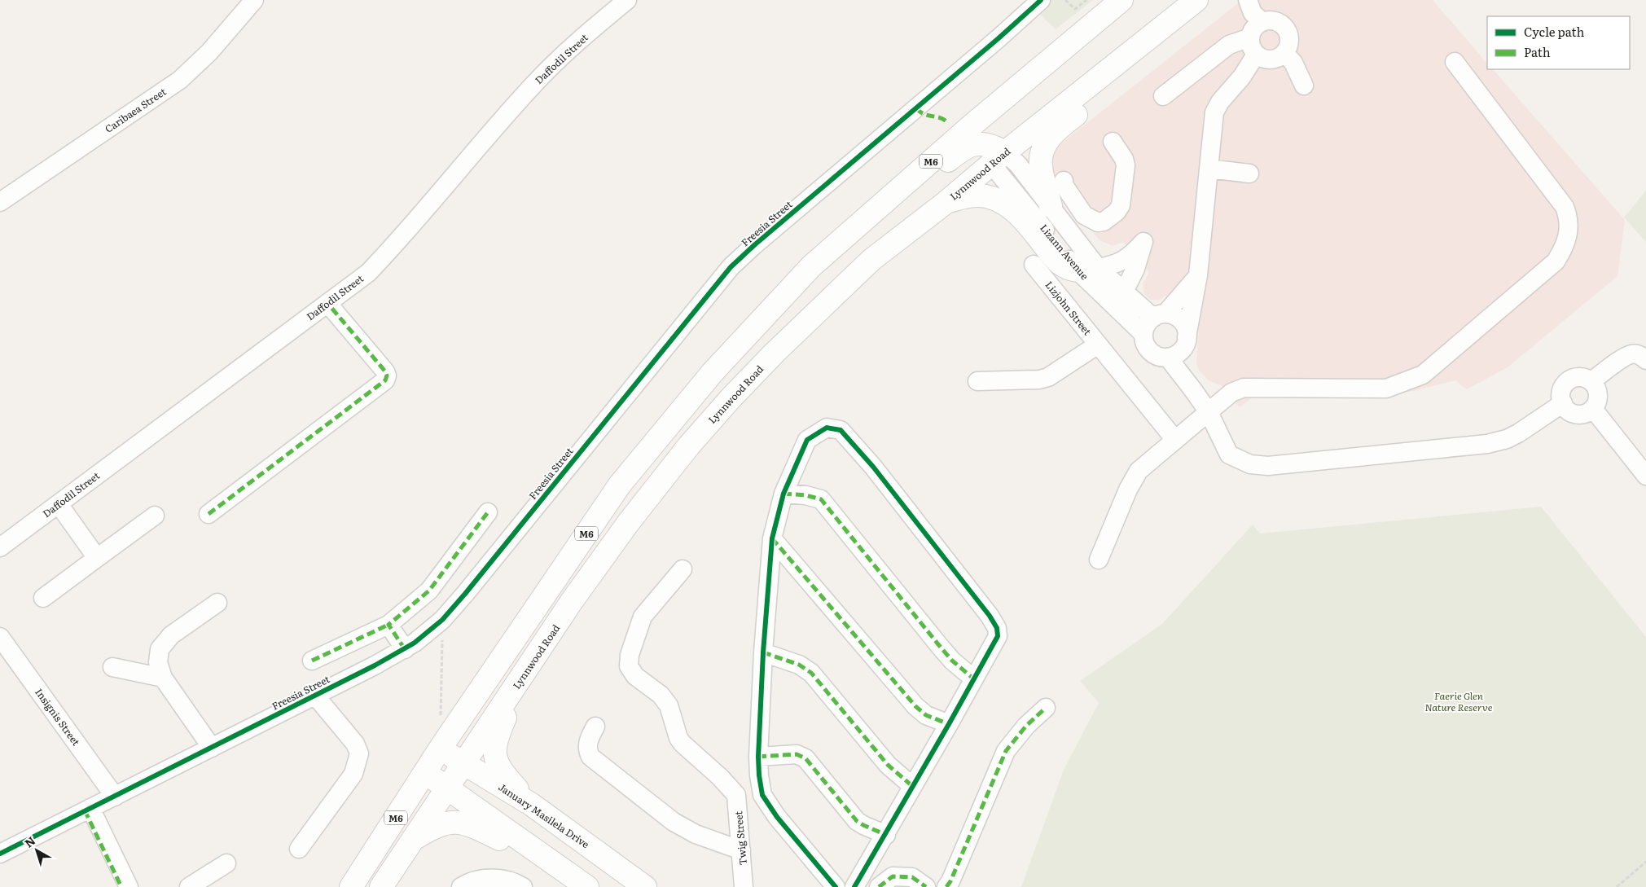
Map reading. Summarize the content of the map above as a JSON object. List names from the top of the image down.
{
  "streets": {
    "main road": ["M6", "Lynnwood Road", "January Masilela Drive"],
    "street": [
      "Daffodil Street",
      "Caribaea Street",
      "Freesia Street",
      "Lizann Avenue",
      "Lizjohn Street",
      "Insignis Street",
      "Twig Street"
    ]
  },
  "crossings": [
    ["M6", "January Masilela Drive"],
    ["Lynnwood Road", "Lizann Avenue"],
    ["Lynnwood Road", "January Masilela Drive"],
    ["Freesia Street", "Insignis Street"]
  ],
  "parks": ["Faerie Glen Nature Reserve"],
  "legend": ["Cycle path", "Path"],
  "north": "top left"
}
